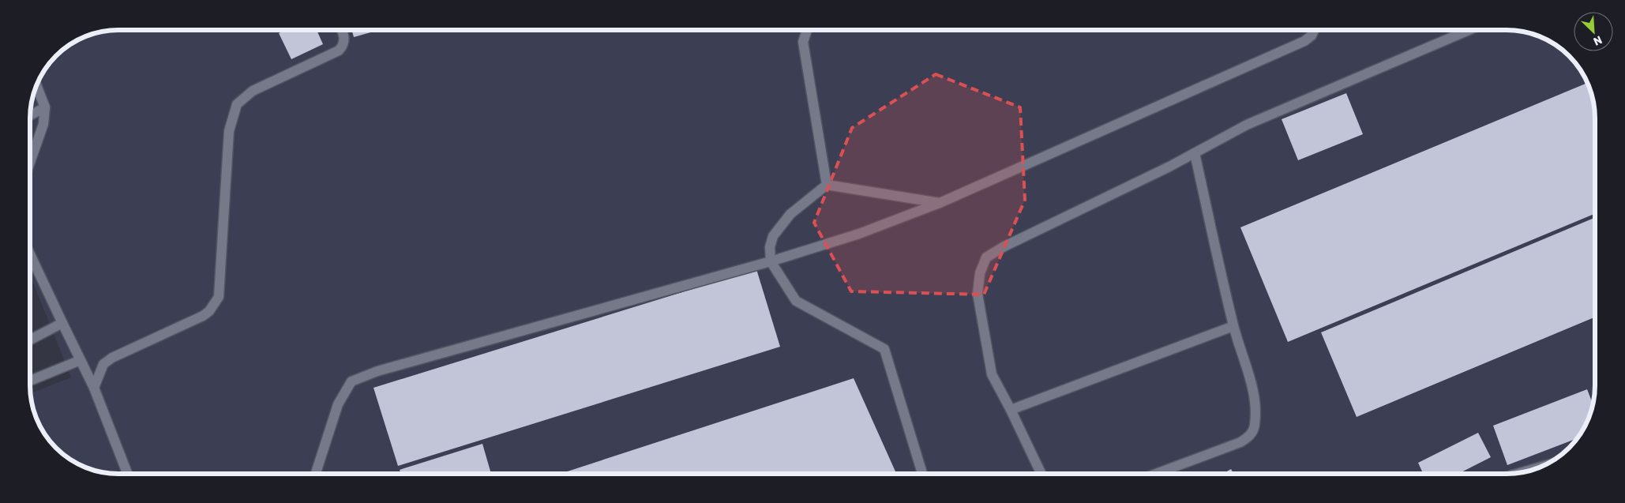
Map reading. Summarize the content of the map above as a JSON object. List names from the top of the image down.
{
  "north": "bottom right"
}
